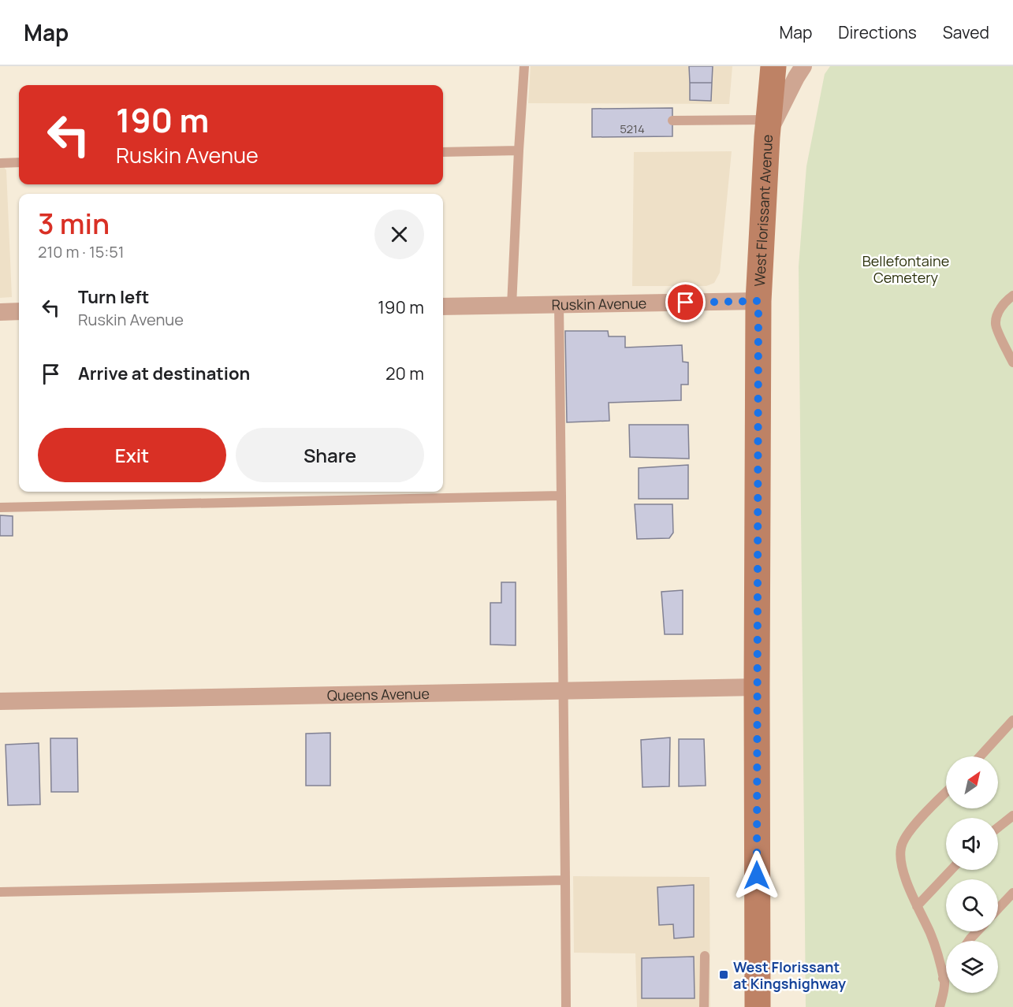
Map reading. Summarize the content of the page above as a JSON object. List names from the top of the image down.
{
  "streets": {
    "main road": ["West Florissant Avenue"],
    "street": ["Ruskin Avenue", "Queens Avenue"]
  },
  "crossings": [
    ["West Florissant Avenue", "Ruskin Avenue"],
    ["West Florissant Avenue", "Queens Avenue"]
  ],
  "parks": ["Bellefontaine Cemetery"],
  "places": {
    "transit": ["West Florissant at Kingshighway"]
  },
  "house_numbers": ["5214"],
  "north": "top right",
  "page": {
    "header": "Map",
    "nav": ["Map", "Directions", "Saved"],
    "turn": ["190 m", "Ruskin Avenue"],
    "heading": ["3 min", "210 m · 15:51"],
    "list": [
      {
        "name": "Turn left",
        "note": "Ruskin Avenue",
        "value": "190 m"
      },
      {
        "name": "Arrive at destination",
        "value": "20 m"
      }
    ],
    "buttons": ["Exit", "Share"]
  }
}
